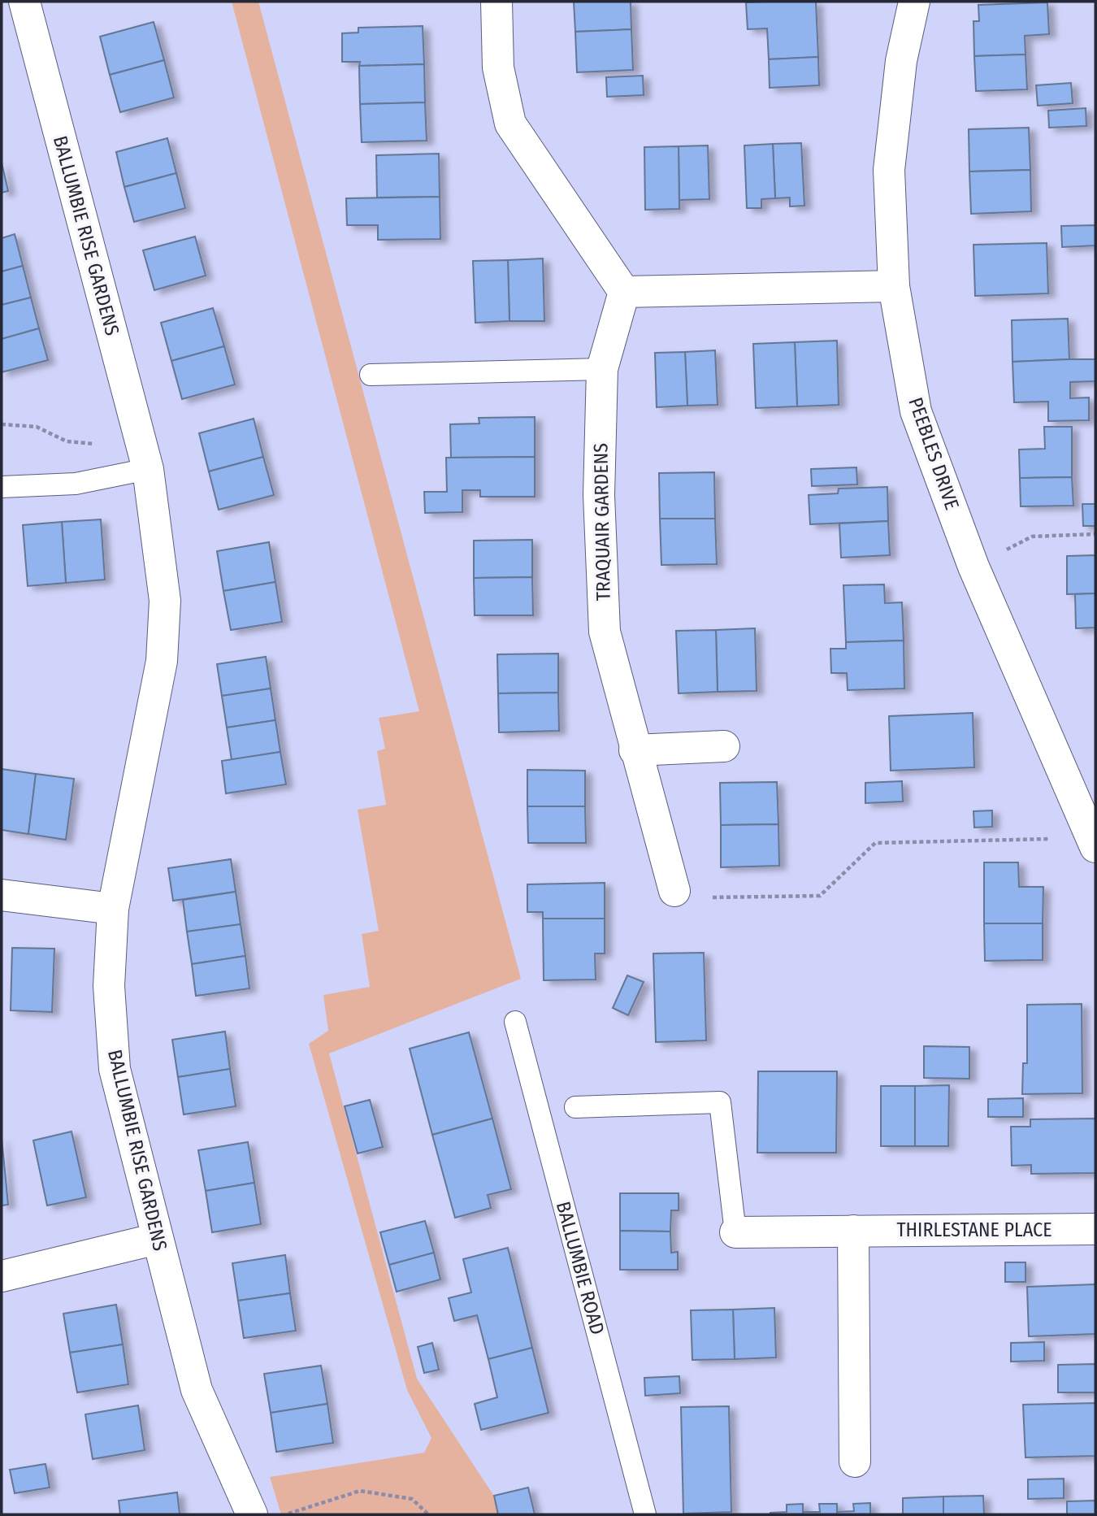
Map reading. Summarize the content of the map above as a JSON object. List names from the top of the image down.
{
  "streets": {
    "street": [
      "BALLUMBIE RISE GARDENS",
      "PEEBLES DRIVE",
      "TRAQUAIR GARDENS",
      "THIRLESTANE PLACE"
    ],
    "lane": ["BALLUMBIE ROAD"]
  }
}
